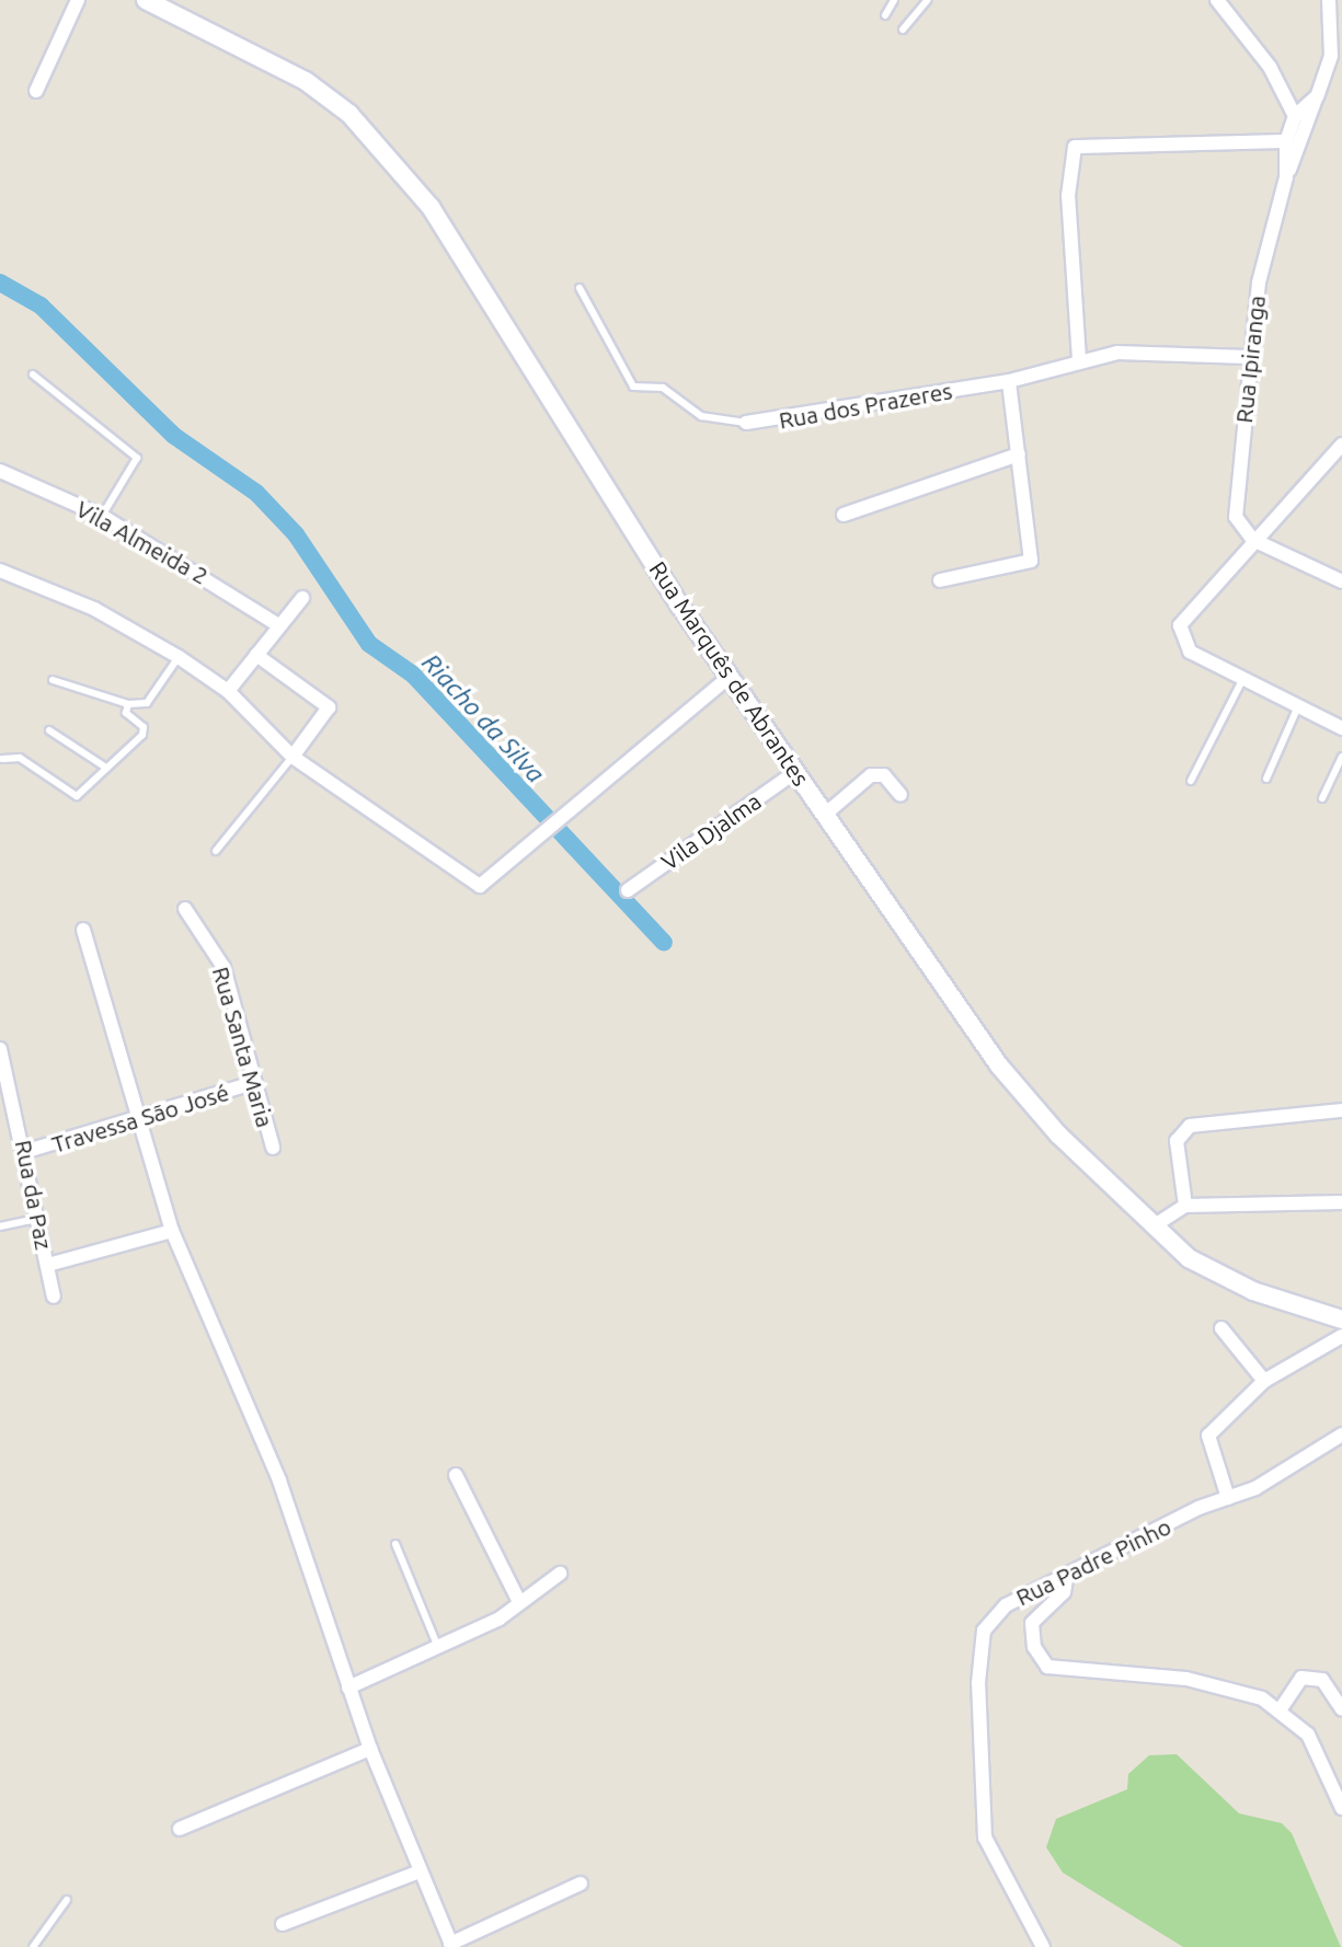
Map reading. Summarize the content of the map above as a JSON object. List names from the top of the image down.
{
  "streets": {
    "street": [
      "Rua Ipiranga",
      "Rua dos Prazeres",
      "Vila Almeida 2",
      "Rua Marquês de Abrantes",
      "Vila Djalma",
      "Rua Santa Maria",
      "Travessa São José",
      "Rua da Paz",
      "Rua Padre Pinho"
    ]
  },
  "crossings": [
    ["Rua Ipiranga", "Rua dos Prazeres"],
    ["Rua Marquês de Abrantes", "Vila Djalma"],
    ["Rua Santa Maria", "Travessa São José"],
    ["Travessa São José", "Rua da Paz"]
  ],
  "water": ["Riacho da Silva"]
}
